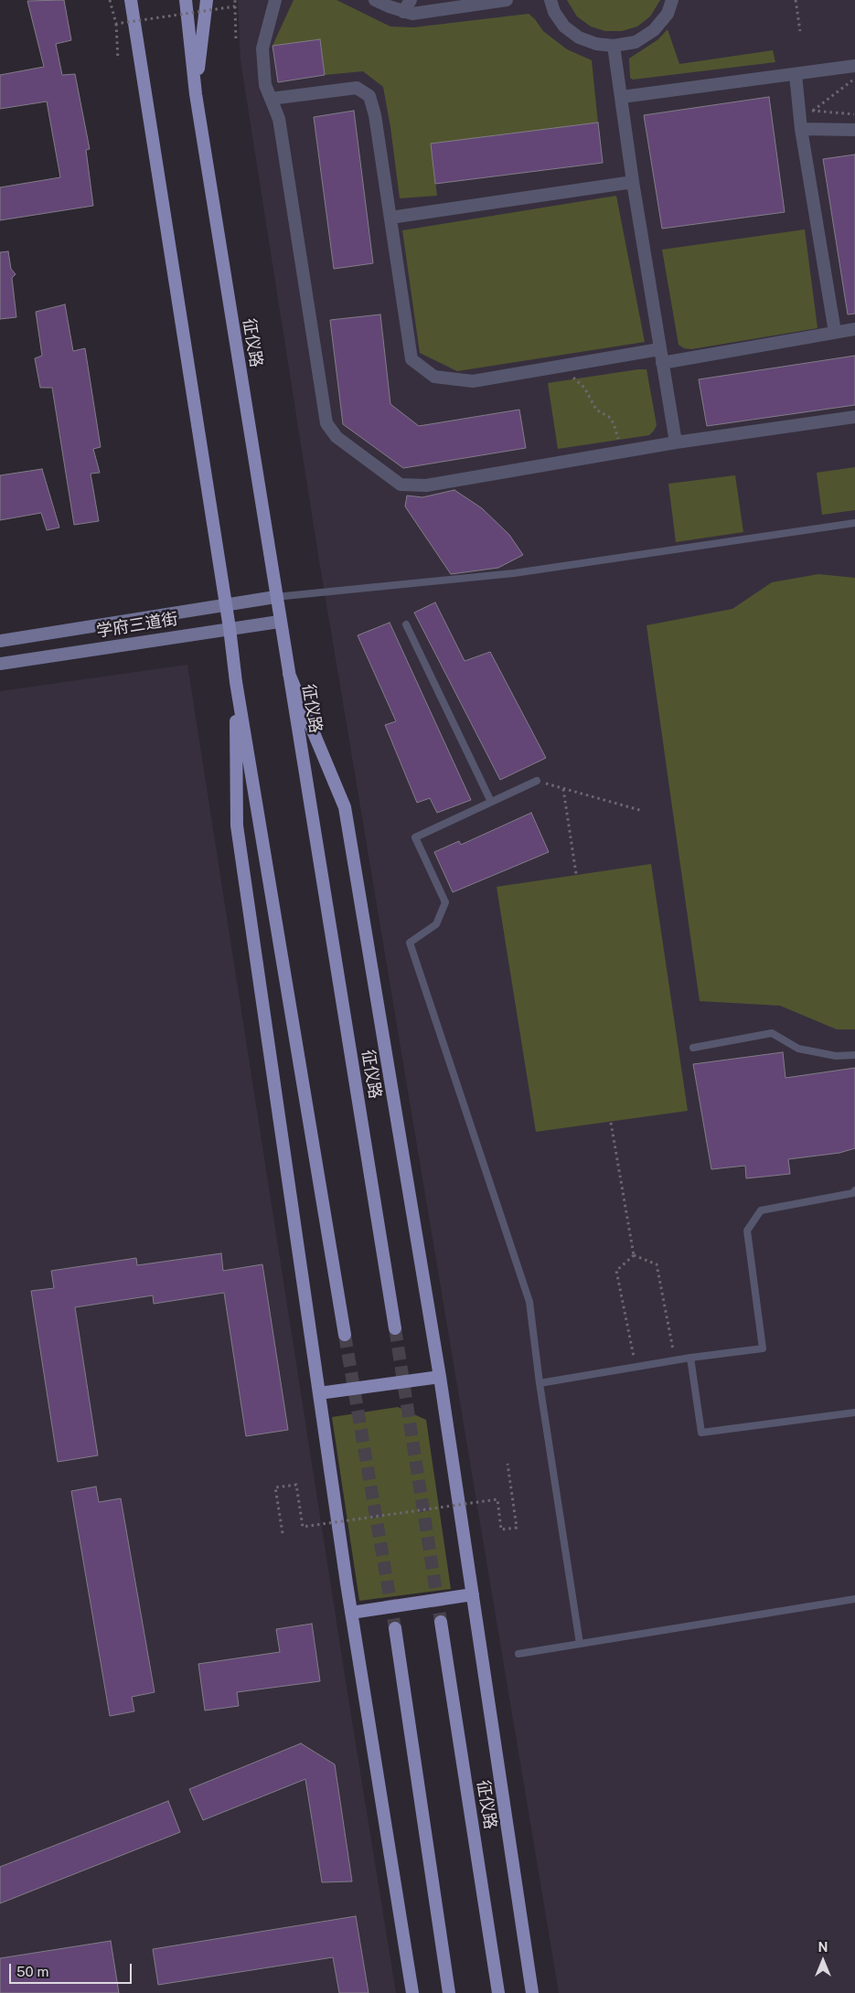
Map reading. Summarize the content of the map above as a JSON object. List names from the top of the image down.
{
  "streets": {
    "main road": ["征仪路", "学府三道街"]
  },
  "crossings": [
    ["征仪路", "学府三道街"]
  ],
  "scale_bar": "50 m",
  "north": "top"
}
